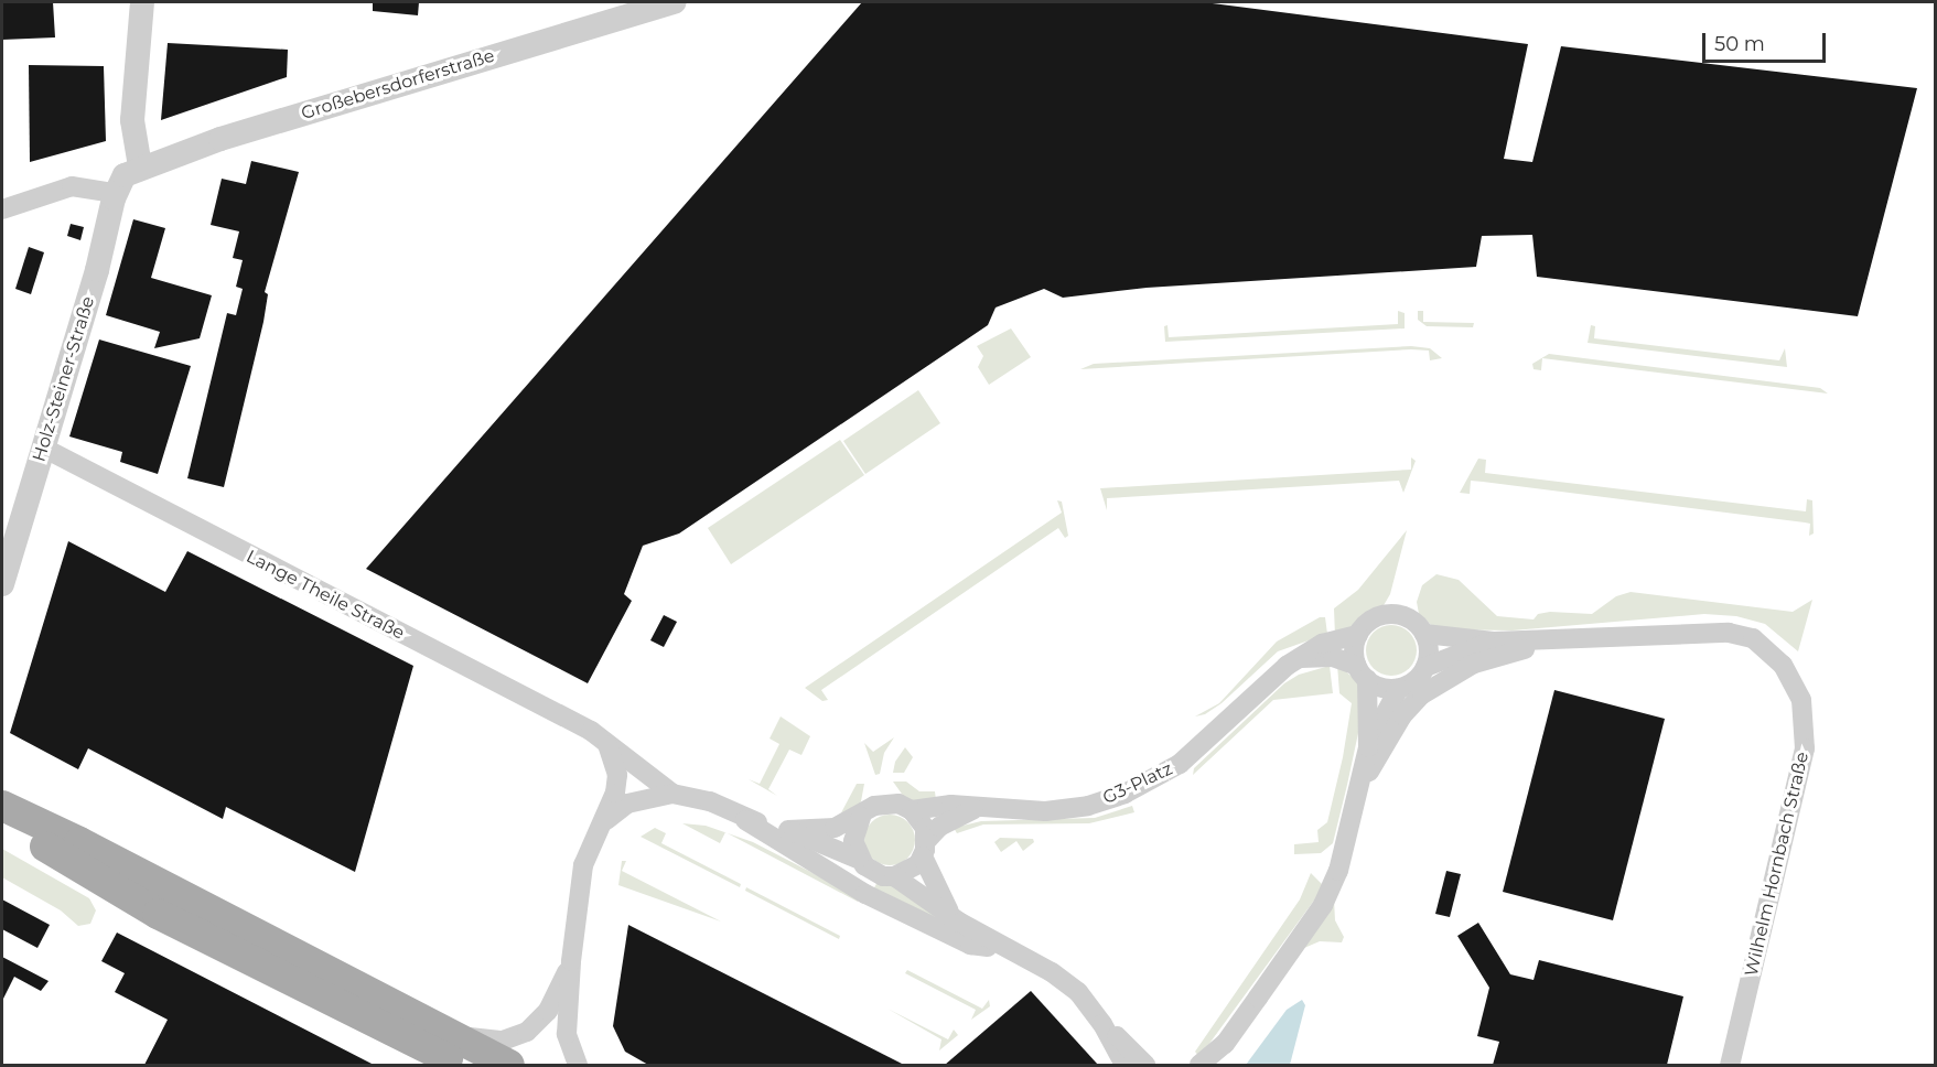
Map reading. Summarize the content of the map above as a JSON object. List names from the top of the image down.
{
  "streets": {
    "street": [
      "Großebersdorferstraße",
      "Holz-Steiner-Straße",
      "Lange Theile Straße",
      "G3-Platz",
      "Wilhelm Hornbach Straße"
    ]
  },
  "crossings": [
    ["Großebersdorferstraße", "Holz-Steiner-Straße"],
    ["Holz-Steiner-Straße", "Lange Theile Straße"],
    ["Lange Theile Straße", "G3-Platz"],
    ["G3-Platz", "Wilhelm Hornbach Straße"]
  ],
  "scale_bar": "50 m"
}
